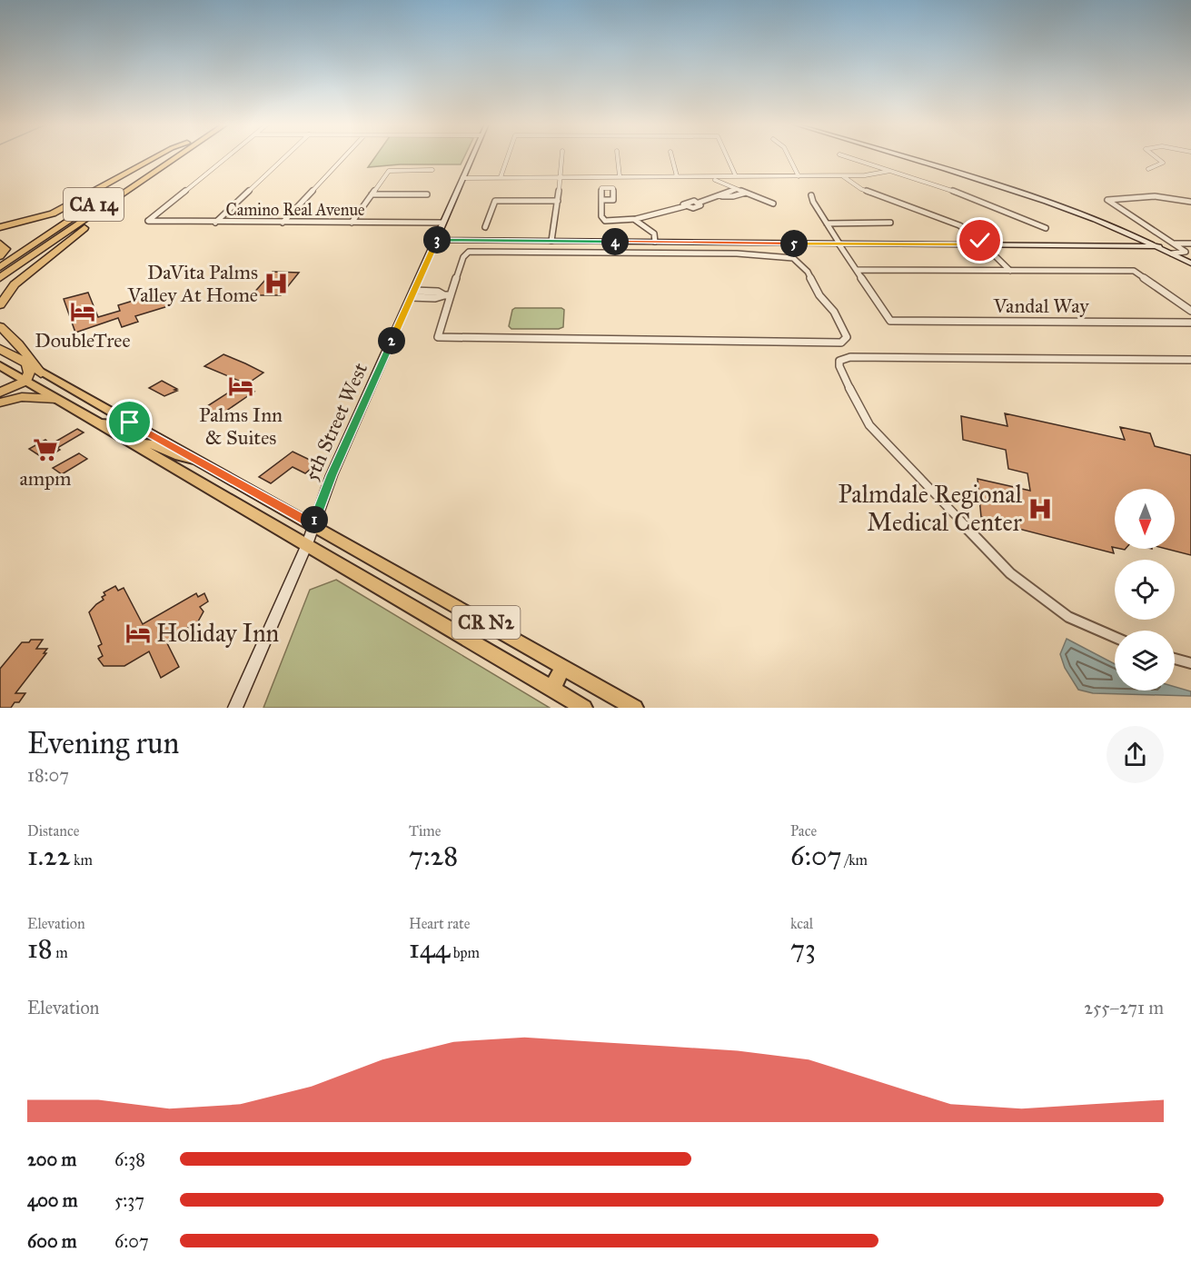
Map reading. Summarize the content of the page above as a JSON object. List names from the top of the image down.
{
  "streets": {
    "highway": ["CA 14"],
    "main road": ["CR N2"],
    "street": ["Camino Real Avenue", "Vandal Way", "5th Street West"]
  },
  "crossings": [
    ["Camino Real Avenue", "5th Street West"],
    ["5th Street West", "CR N2"]
  ],
  "places": {
    "hospital": ["DaVita Palms Valley At Home", "Palmdale Regional Medical Center"],
    "hotel": ["DoubleTree", "Palms Inn & Suites", "Holiday Inn"],
    "supermarket": ["ampm"]
  },
  "north": "bottom",
  "page": {
    "pins": [
      "3",
      "4",
      "5",
      "2",
      "1"
    ],
    "heading": ["Evening run", "18:07"],
    "stats": [
      ["Distance", "1.22 km"],
      ["Time", "7:28"],
      ["Pace", "6:07 /km"],
      ["Elevation", "18 m"],
      ["Heart rate", "144 bpm"],
      ["kcal", "73"]
    ],
    "chart": ["Elevation", "255–271 m"],
    "list": [
      {
        "name": "200 m",
        "note": "6:38"
      },
      {
        "name": "400 m",
        "note": "5:37"
      },
      {
        "name": "600 m",
        "note": "6:07"
      }
    ]
  }
}
